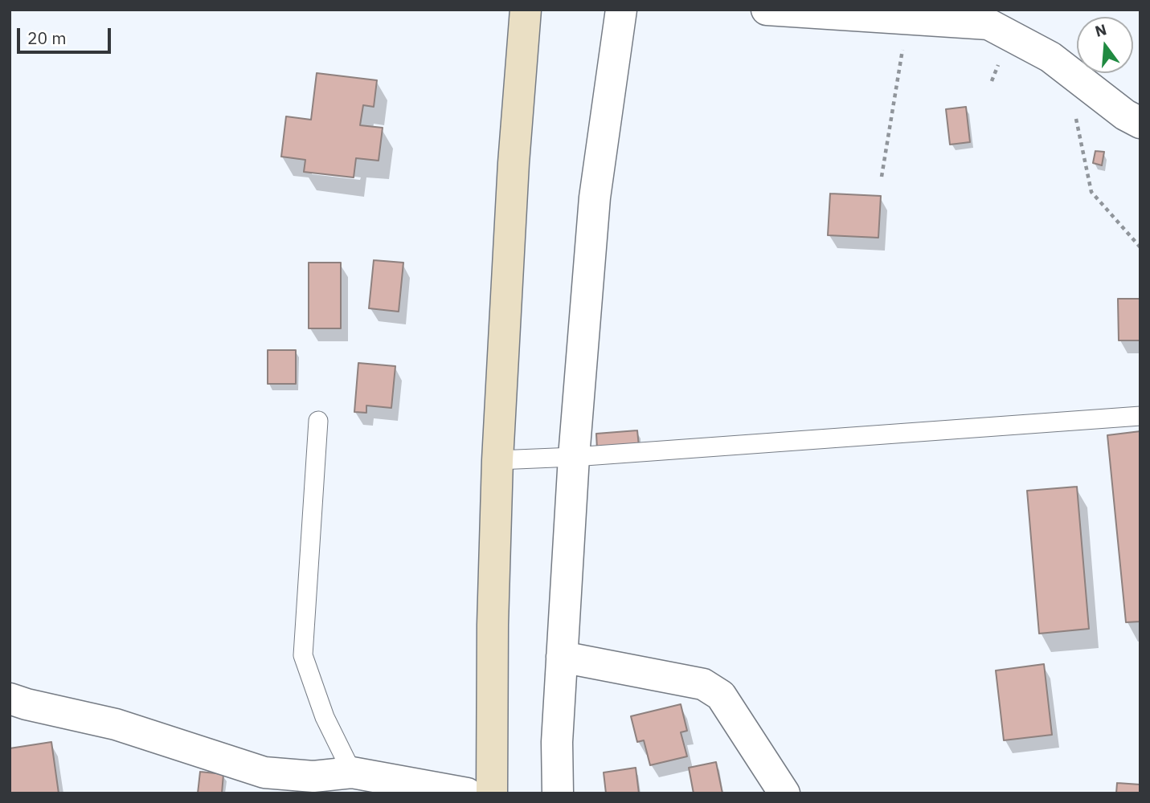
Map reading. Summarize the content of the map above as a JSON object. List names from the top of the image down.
{
  "scale_bar": "20 m",
  "north": "top"
}
